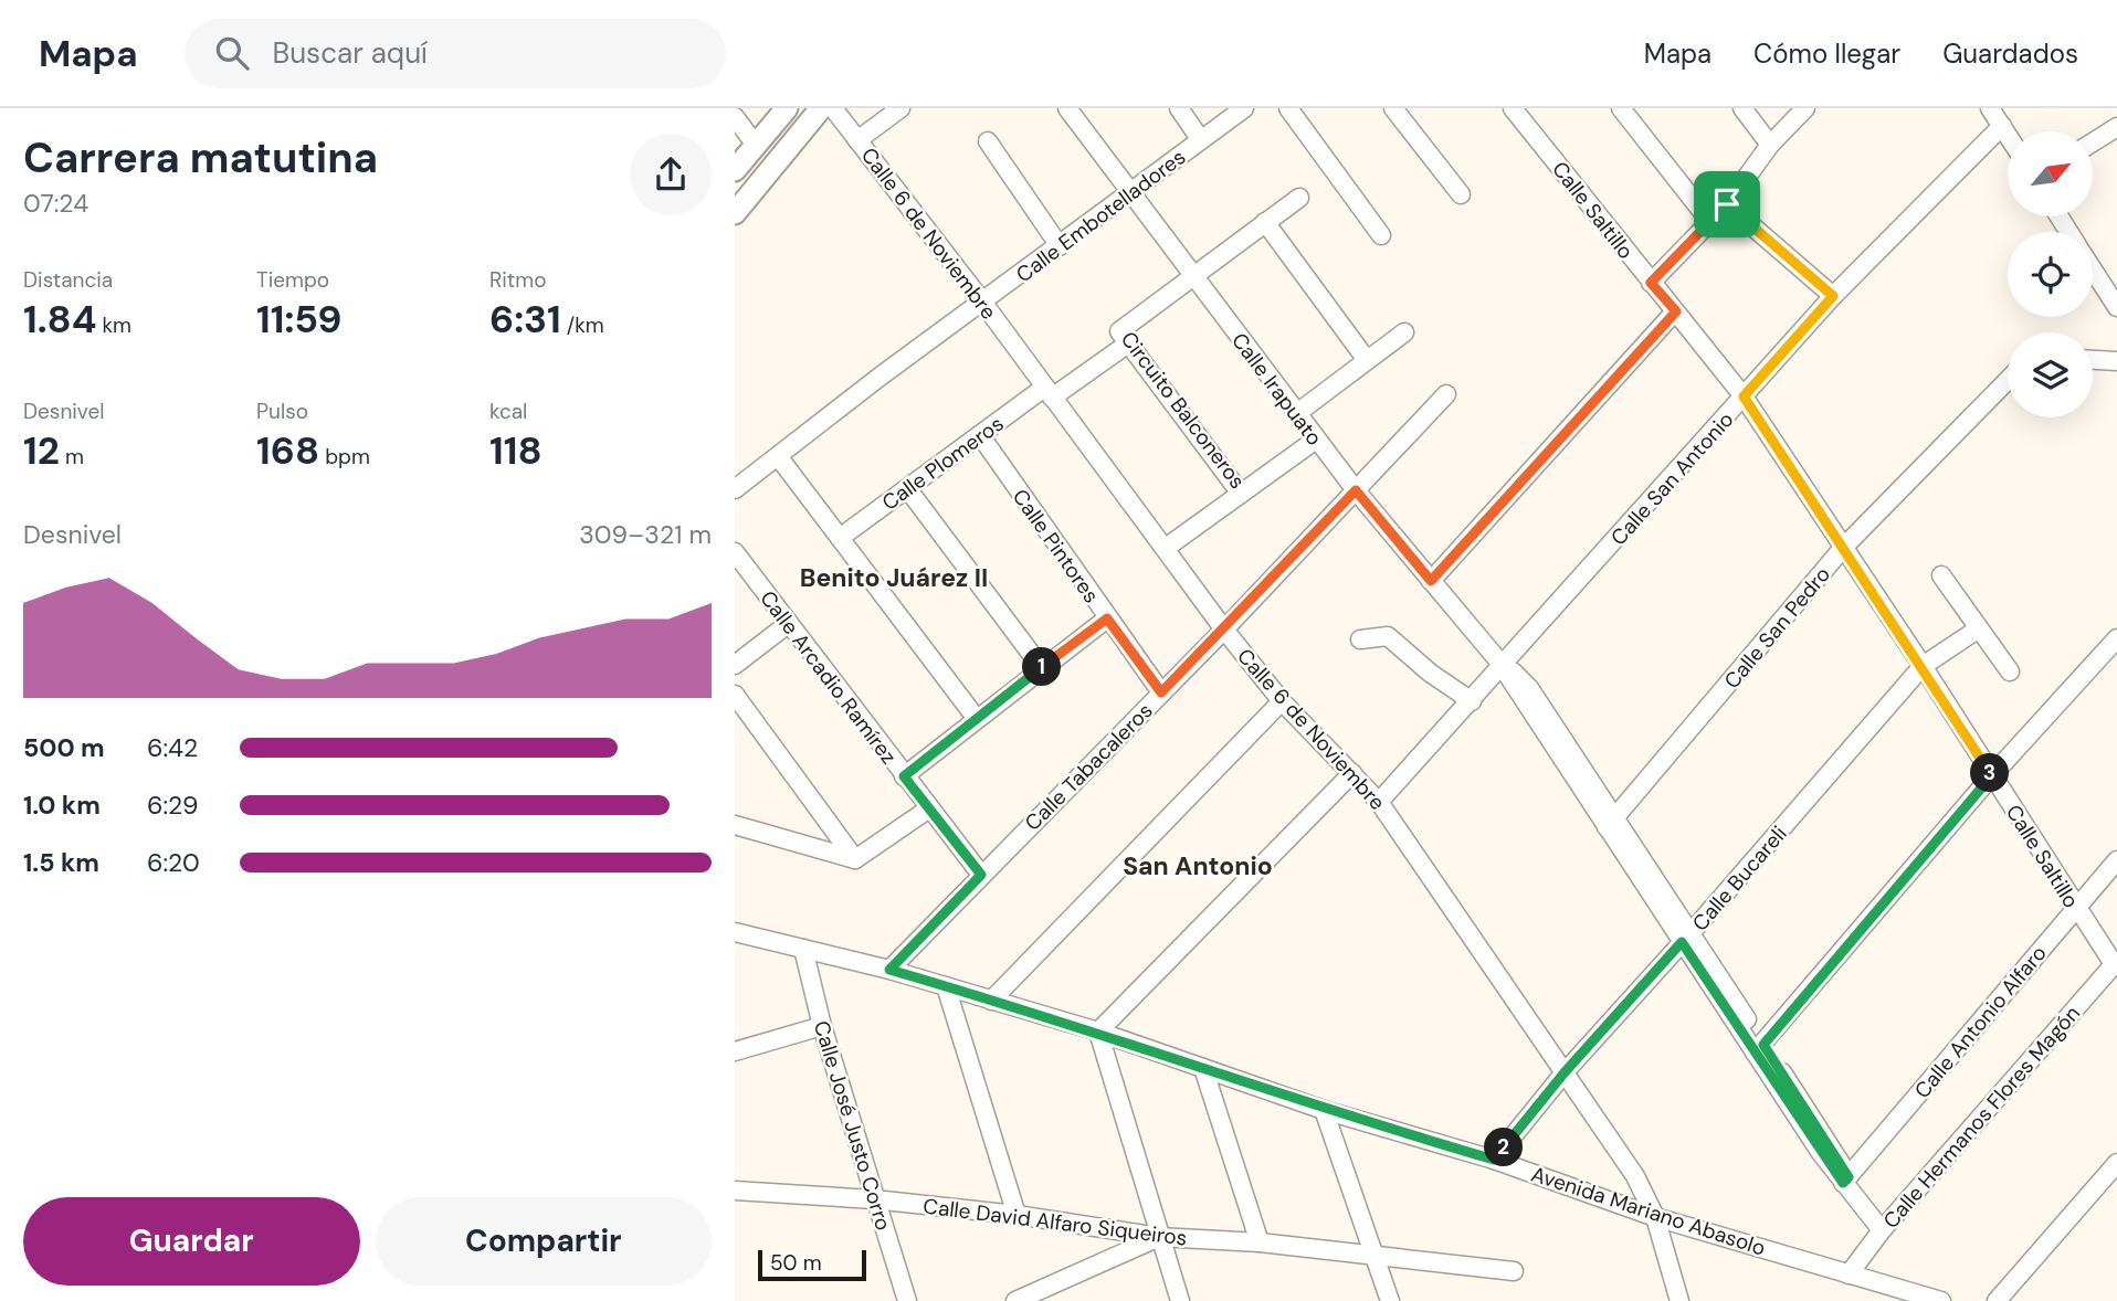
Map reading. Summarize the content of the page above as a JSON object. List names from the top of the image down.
{
  "streets": {
    "street": [
      "Calle Saltillo",
      "Calle Embotelladores",
      "Calle 6 de Noviembre",
      "Calle Irapuato",
      "Circuito Balconeros",
      "Calle Plomeros",
      "Calle San Antonio",
      "Calle Pintores",
      "Calle San Pedro",
      "Calle Arcadio Ramírez",
      "Calle Tabacaleros",
      "Calle Bucareli",
      "Calle Antonio Alfaro",
      "Calle Hermanos Flores Magón",
      "Calle José Justo Corro",
      "Avenida Mariano Abasolo",
      "Calle David Alfaro Siqueiros"
    ]
  },
  "crossings": [
    ["Calle Saltillo", "Calle San Antonio"],
    ["Calle Saltillo", "Calle San Pedro"],
    ["Calle Saltillo", "Calle Bucareli"],
    ["Calle Saltillo", "Calle Antonio Alfaro"],
    ["Calle Saltillo", "Calle Hermanos Flores Magón"],
    ["Calle Embotelladores", "Calle 6 de Noviembre"],
    ["Calle Embotelladores", "Calle Irapuato"],
    ["Calle 6 de Noviembre", "Calle Plomeros"],
    ["Calle 6 de Noviembre", "Calle San Antonio"],
    ["Calle 6 de Noviembre", "Calle Tabacaleros"],
    ["Calle 6 de Noviembre", "Calle Bucareli"],
    ["Calle 6 de Noviembre", "Avenida Mariano Abasolo"],
    ["Calle Irapuato", "Circuito Balconeros"],
    ["Calle Irapuato", "Calle San Antonio"],
    ["Calle Irapuato", "Calle San Pedro"],
    ["Calle Irapuato", "Calle Tabacaleros"],
    ["Calle Irapuato", "Calle Bucareli"],
    ["Calle Irapuato", "Calle Antonio Alfaro"],
    ["Calle Irapuato", "Calle Hermanos Flores Magón"],
    ["Circuito Balconeros", "Calle Plomeros"],
    ["Calle Plomeros", "Calle Pintores"],
    ["Calle Pintores", "Calle Tabacaleros"],
    ["Calle Arcadio Ramírez", "Calle Tabacaleros"],
    ["Calle Tabacaleros", "Avenida Mariano Abasolo"],
    ["Calle Bucareli", "Avenida Mariano Abasolo"],
    ["Calle Hermanos Flores Magón", "Avenida Mariano Abasolo"],
    ["Calle José Justo Corro", "Avenida Mariano Abasolo"],
    ["Calle José Justo Corro", "Calle David Alfaro Siqueiros"]
  ],
  "districts": ["Benito Juárez II", "San Antonio"],
  "scale_bar": "50 m",
  "north": "top right",
  "page": {
    "header": "Mapa",
    "search": "Buscar aquí",
    "nav": ["Mapa", "Cómo llegar", "Guardados"],
    "heading": ["Carrera matutina", "07:24"],
    "stats": [
      ["Distancia", "1.84 km"],
      ["Tiempo", "11:59"],
      ["Ritmo", "6:31 /km"],
      ["Desnivel", "12 m"],
      ["Pulso", "168 bpm"],
      ["kcal", "118"]
    ],
    "chart": ["Desnivel", "309–321 m"],
    "pins": ["1", "3", "2"],
    "list": [
      {
        "name": "500 m",
        "note": "6:42"
      },
      {
        "name": "1.0 km",
        "note": "6:29"
      },
      {
        "name": "1.5 km",
        "note": "6:20"
      }
    ],
    "buttons": ["Guardar", "Compartir"],
    "scale": "50 m"
  }
}
